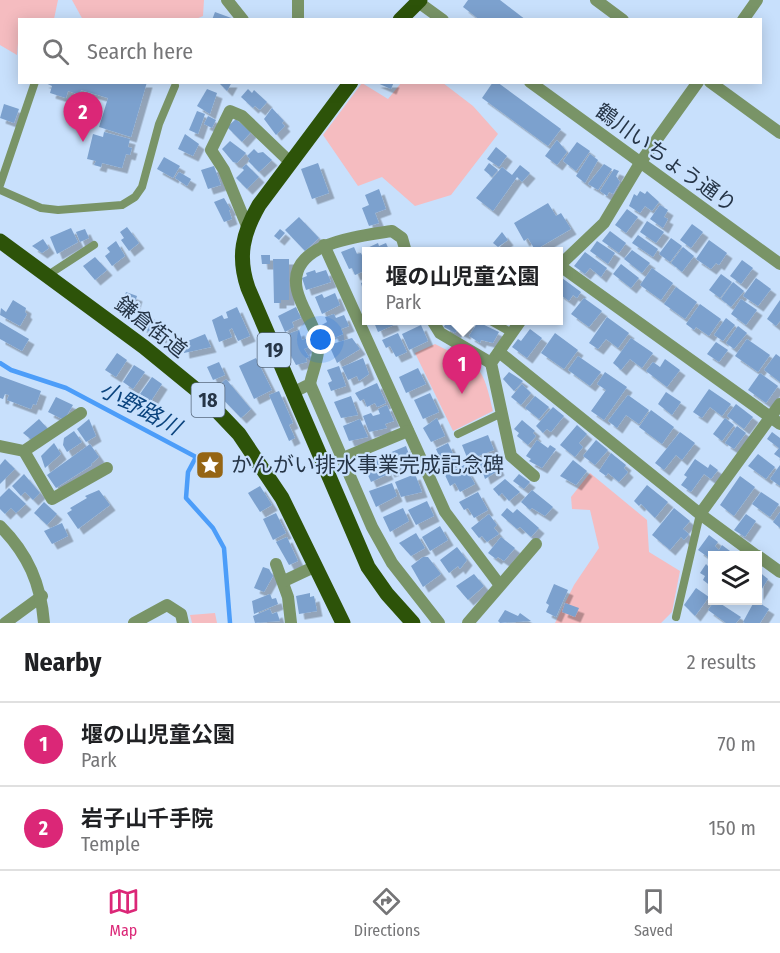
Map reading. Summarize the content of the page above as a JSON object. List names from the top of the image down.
{
  "streets": {
    "main road": ["鎌倉街道", "19", "18"],
    "street": ["鶴川いちょう通り"]
  },
  "water": ["小野路川"],
  "places": {
    "place": ["かんがい排水事業完成記念碑"]
  },
  "page": {
    "search": "Search here",
    "pins": ["2", "1"],
    "popup": ["堰の山児童公園", "Park"],
    "heading": ["Nearby", "2 results"],
    "list": [
      {
        "mark": "1",
        "name": "堰の山児童公園",
        "note": "Park",
        "value": "70 m"
      },
      {
        "mark": "2",
        "name": "岩子山千手院",
        "note": "Temple",
        "value": "150 m"
      }
    ],
    "nav": ["Map", "Directions", "Saved"]
  }
}
